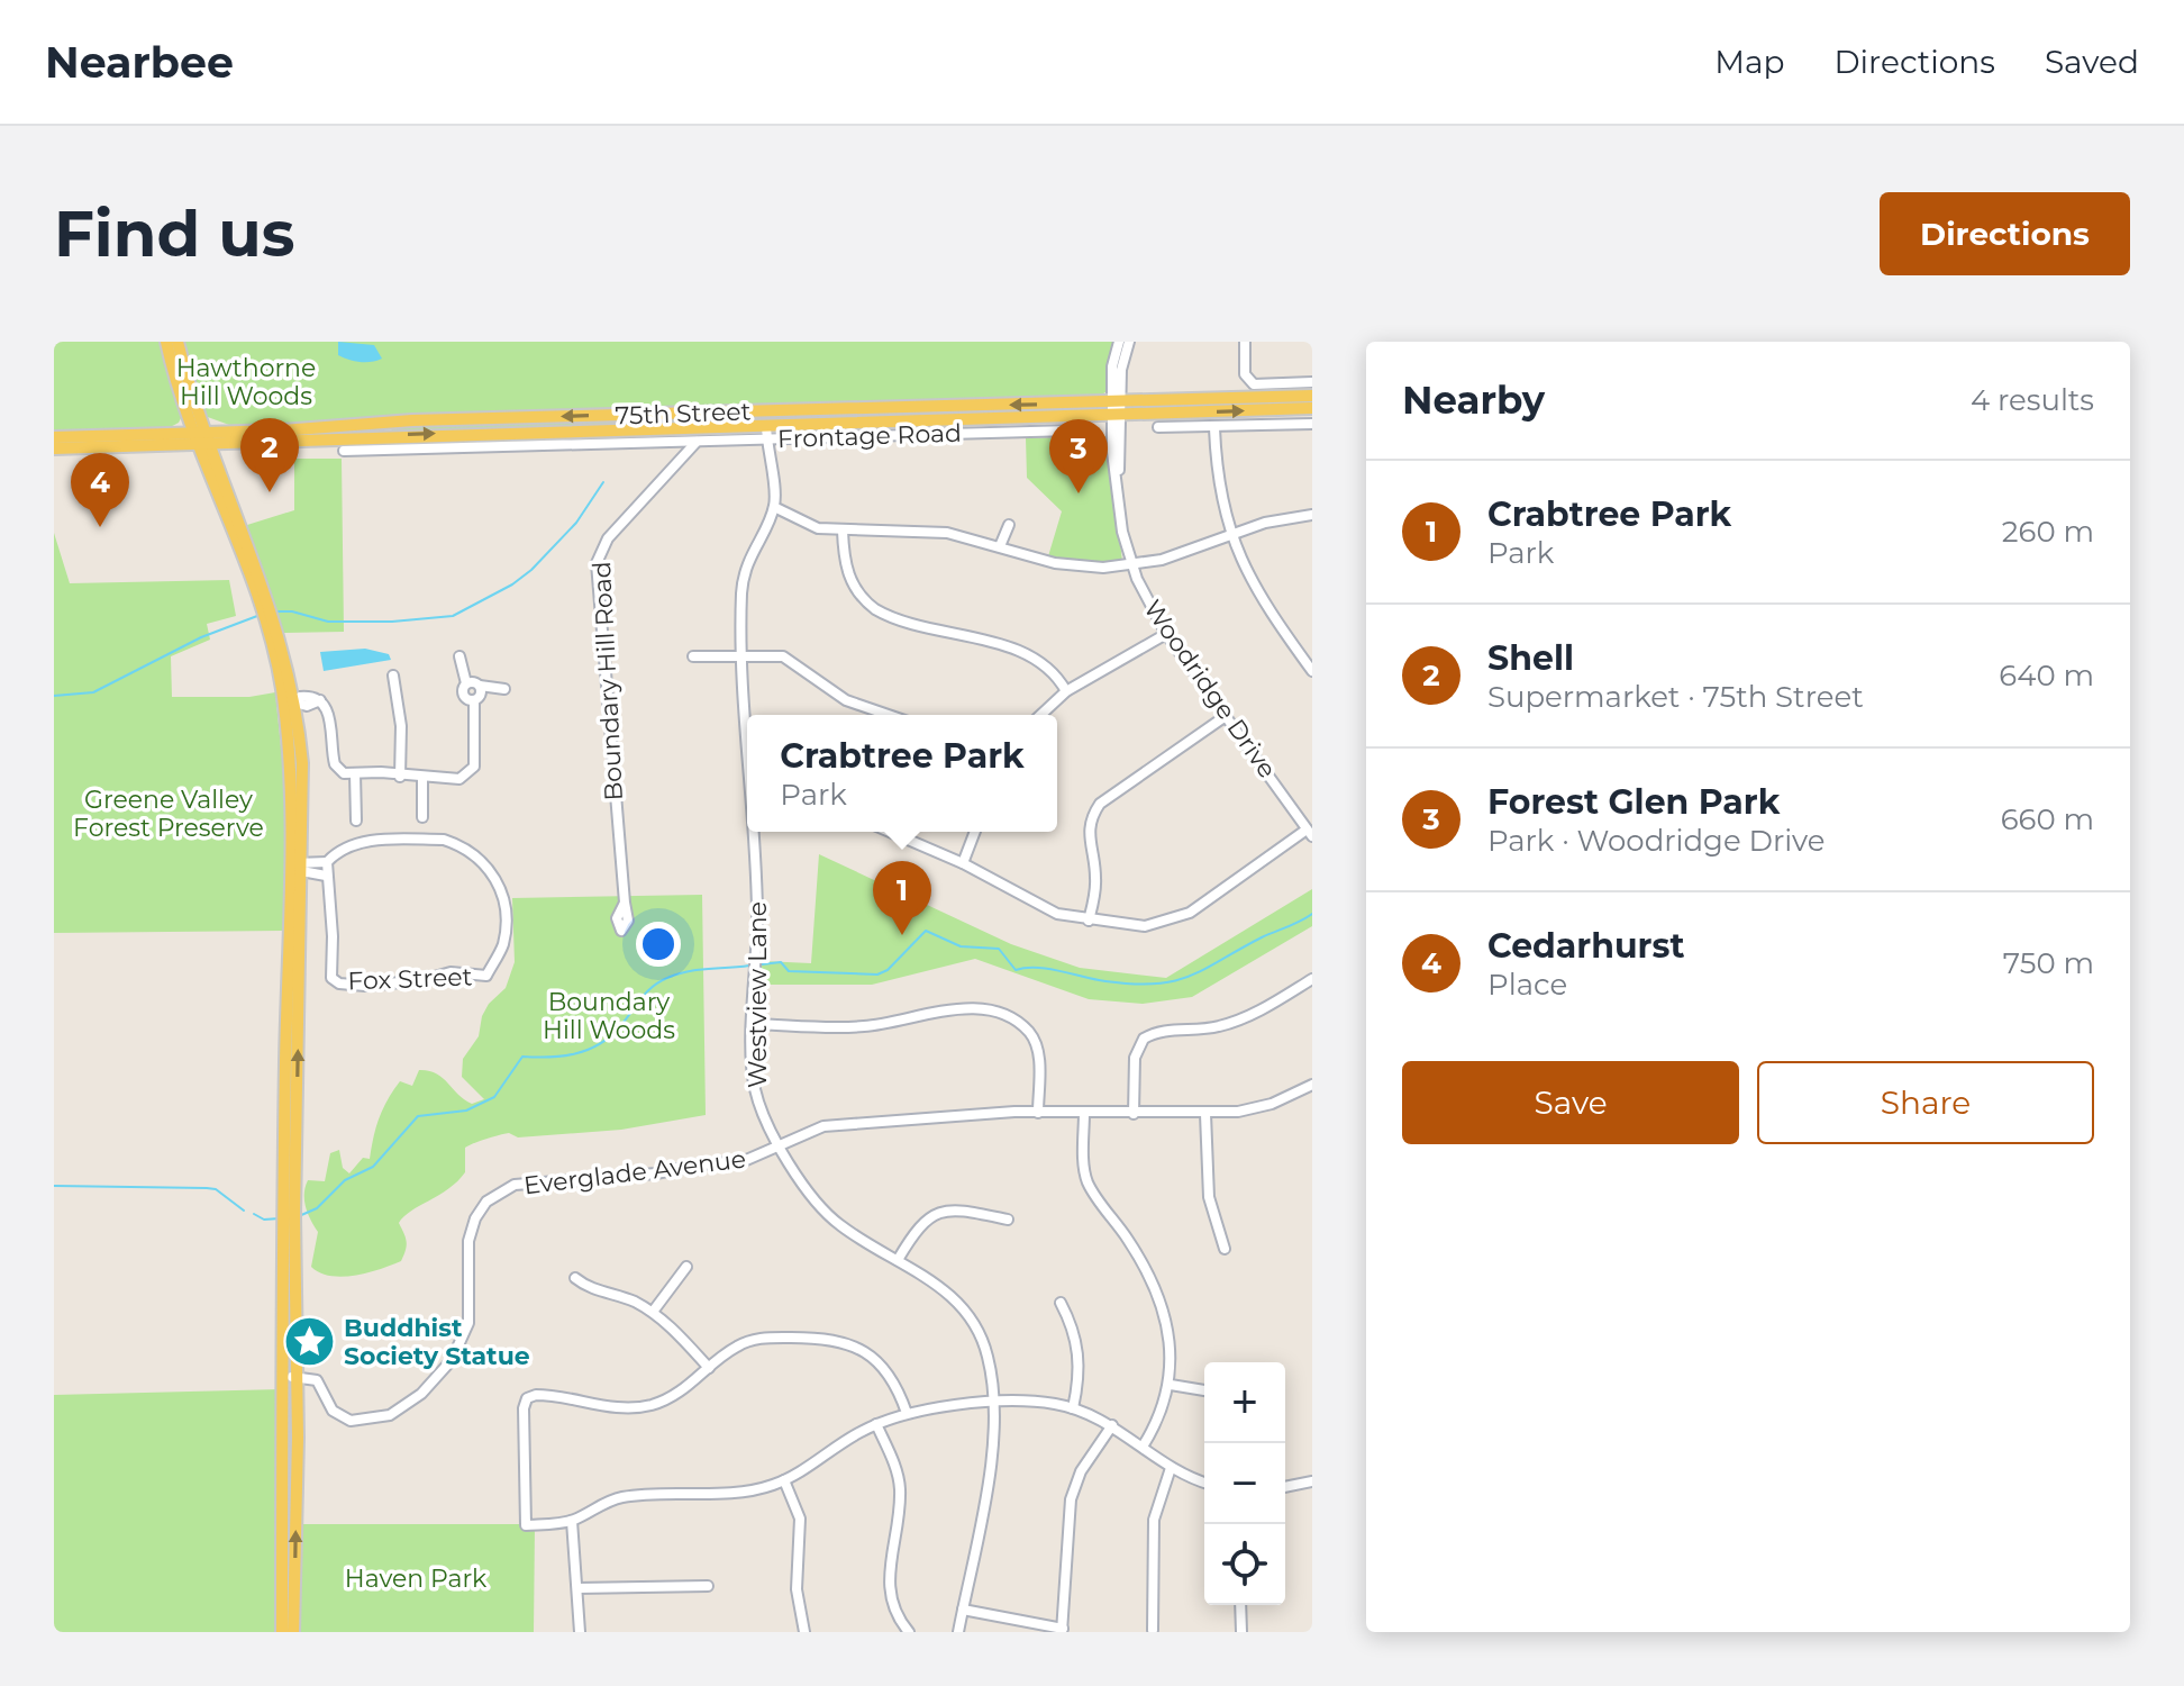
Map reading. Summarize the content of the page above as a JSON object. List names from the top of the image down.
{
  "streets": {
    "main road": ["75th Street"],
    "street": [
      "Frontage Road",
      "Boundary Hill Road",
      "Woodridge Drive",
      "Fox Street",
      "Westview Lane",
      "Everglade Avenue"
    ]
  },
  "crossings": [
    ["75th Street", "Woodridge Drive"],
    ["Frontage Road", "Boundary Hill Road"],
    ["Westview Lane", "Everglade Avenue"]
  ],
  "parks": [
    "Hawthorne Hill Woods",
    "Greene Valley Forest Preserve",
    "Boundary Hill Woods",
    "Haven Park"
  ],
  "places": {
    "place": ["Buddhist Society Statue"]
  },
  "page": {
    "header": "Nearbee",
    "nav": ["Map", "Directions", "Saved"],
    "buttons": [
      "Directions",
      ["Save", "Share"]
    ],
    "title": "Find us",
    "heading": ["Nearby", "4 results"],
    "pins": [
      "2",
      "3",
      "4",
      "1"
    ],
    "list": [
      {
        "mark": "1",
        "name": "Crabtree Park",
        "note": "Park",
        "value": "260 m"
      },
      {
        "mark": "2",
        "name": "Shell",
        "note": "Supermarket · 75th Street",
        "value": "640 m"
      },
      {
        "mark": "3",
        "name": "Forest Glen Park",
        "note": "Park · Woodridge Drive",
        "value": "660 m"
      },
      {
        "mark": "4",
        "name": "Cedarhurst",
        "note": "Place",
        "value": "750 m"
      }
    ],
    "popup": ["Crabtree Park", "Park"],
    "map_buttons": ["+", "−"]
  }
}
